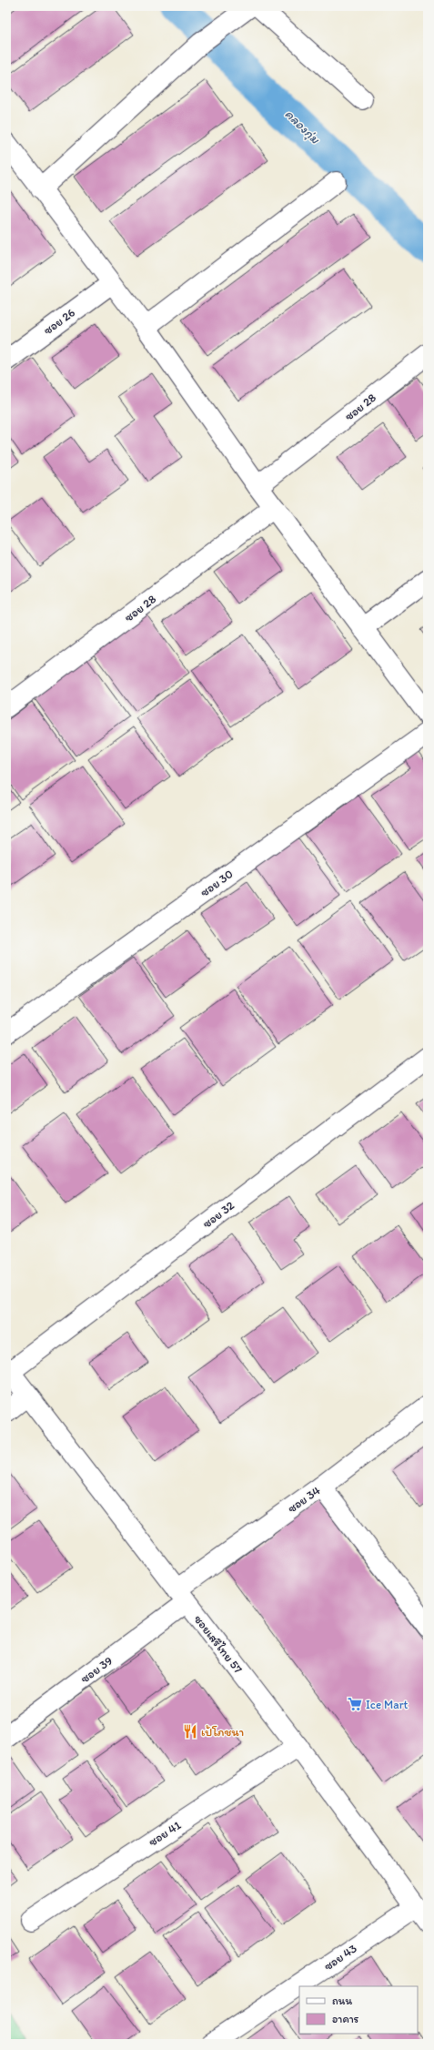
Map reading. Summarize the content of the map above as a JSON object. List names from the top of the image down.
{
  "streets": {
    "street": [
      "ซอย 26",
      "ซอย 28",
      "ซอย 30",
      "ซอย 32",
      "ซอย 34",
      "ซอยเสรีไทย 57",
      "ซอย 39",
      "ซอย 41",
      "ซอย 43"
    ]
  },
  "crossings": [
    ["ซอย 32", "ซอยเสรีไทย 57"],
    ["ซอย 34", "ซอยเสรีไทย 57"],
    ["ซอย 34", "ซอย 39"],
    ["ซอยเสรีไทย 57", "ซอย 39"],
    ["ซอยเสรีไทย 57", "ซอย 41"],
    ["ซอยเสรีไทย 57", "ซอย 43"]
  ],
  "water": ["คลองกุ่ม"],
  "places": {
    "supermarket": ["Ice Mart"],
    "restaurant": ["เป้โภชนา"]
  },
  "legend": ["ถนน", "อาคาร"]
}
